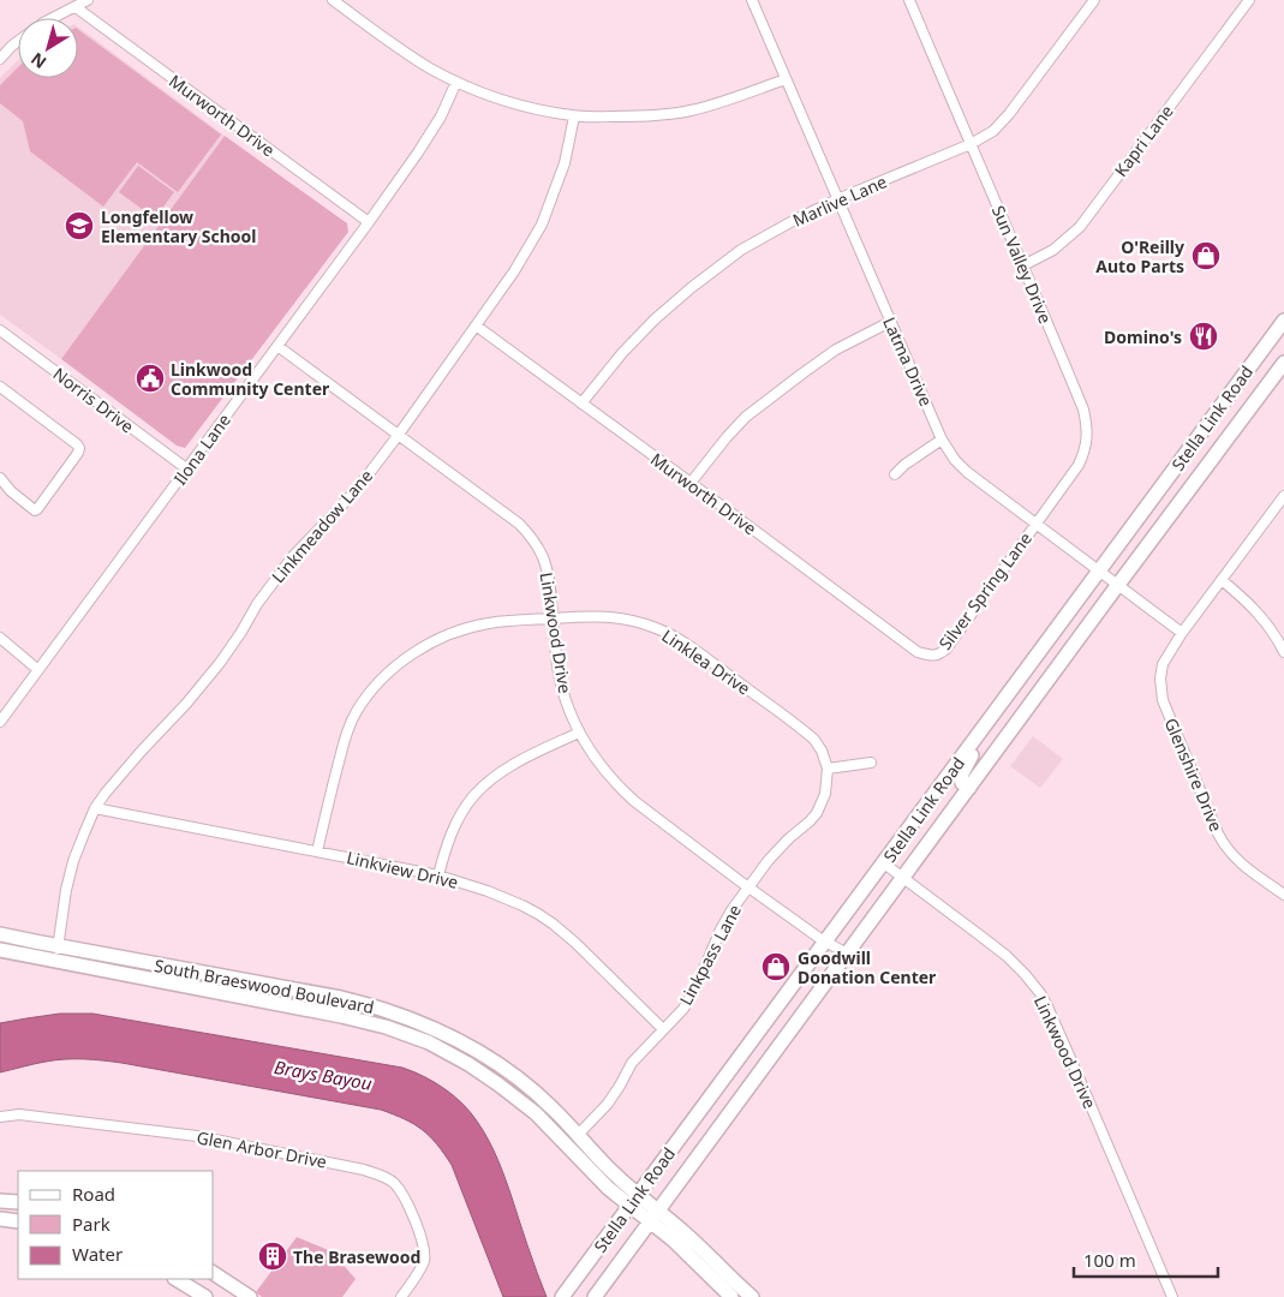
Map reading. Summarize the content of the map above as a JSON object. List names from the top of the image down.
{
  "streets": {
    "main road": ["Stella Link Road", "South Braeswood Boulevard"],
    "street": [
      "Murworth Drive",
      "Kapri Lane",
      "Marlive Lane",
      "Sun Valley Drive",
      "Latma Drive",
      "Norris Drive",
      "Ilona Lane",
      "Linkmeadow Lane",
      "Silver Spring Lane",
      "Linkwood Drive",
      "Linklea Drive",
      "Glenshire Drive",
      "Linkview Drive",
      "Linkpass Lane",
      "Glen Arbor Drive"
    ]
  },
  "crossings": [
    ["Murworth Drive", "Marlive Lane"],
    ["Murworth Drive", "Ilona Lane"],
    ["Murworth Drive", "Linkmeadow Lane"],
    ["Murworth Drive", "Silver Spring Lane"],
    ["Kapri Lane", "Sun Valley Drive"],
    ["Marlive Lane", "Sun Valley Drive"],
    ["Marlive Lane", "Latma Drive"],
    ["Sun Valley Drive", "Latma Drive"],
    ["Sun Valley Drive", "Silver Spring Lane"],
    ["Latma Drive", "Stella Link Road"],
    ["Latma Drive", "Silver Spring Lane"],
    ["Latma Drive", "Glenshire Drive"],
    ["Norris Drive", "Ilona Lane"],
    ["Stella Link Road", "Linkwood Drive"],
    ["Stella Link Road", "South Braeswood Boulevard"],
    ["Ilona Lane", "Linkwood Drive"],
    ["Linkmeadow Lane", "Linkwood Drive"],
    ["Linkmeadow Lane", "Linkview Drive"],
    ["Linkmeadow Lane", "South Braeswood Boulevard"],
    ["Linkwood Drive", "Linklea Drive"],
    ["Linkwood Drive", "Linkpass Lane"],
    ["Linklea Drive", "Linkview Drive"],
    ["Linklea Drive", "Linkpass Lane"],
    ["Linkview Drive", "Linkpass Lane"],
    ["Linkpass Lane", "South Braeswood Boulevard"]
  ],
  "water": ["Brays Bayou"],
  "places": {
    "school or university": ["Longfellow Elementary School"],
    "shop": ["O'Reilly Auto Parts", "Goodwill Donation Center"],
    "restaurant": ["Domino's"],
    "public building": ["Linkwood Community Center"],
    "building": ["The Brasewood"]
  },
  "legend": ["Road", "Park", "Water"],
  "scale_bar": "100 m",
  "north": "bottom left"
}
